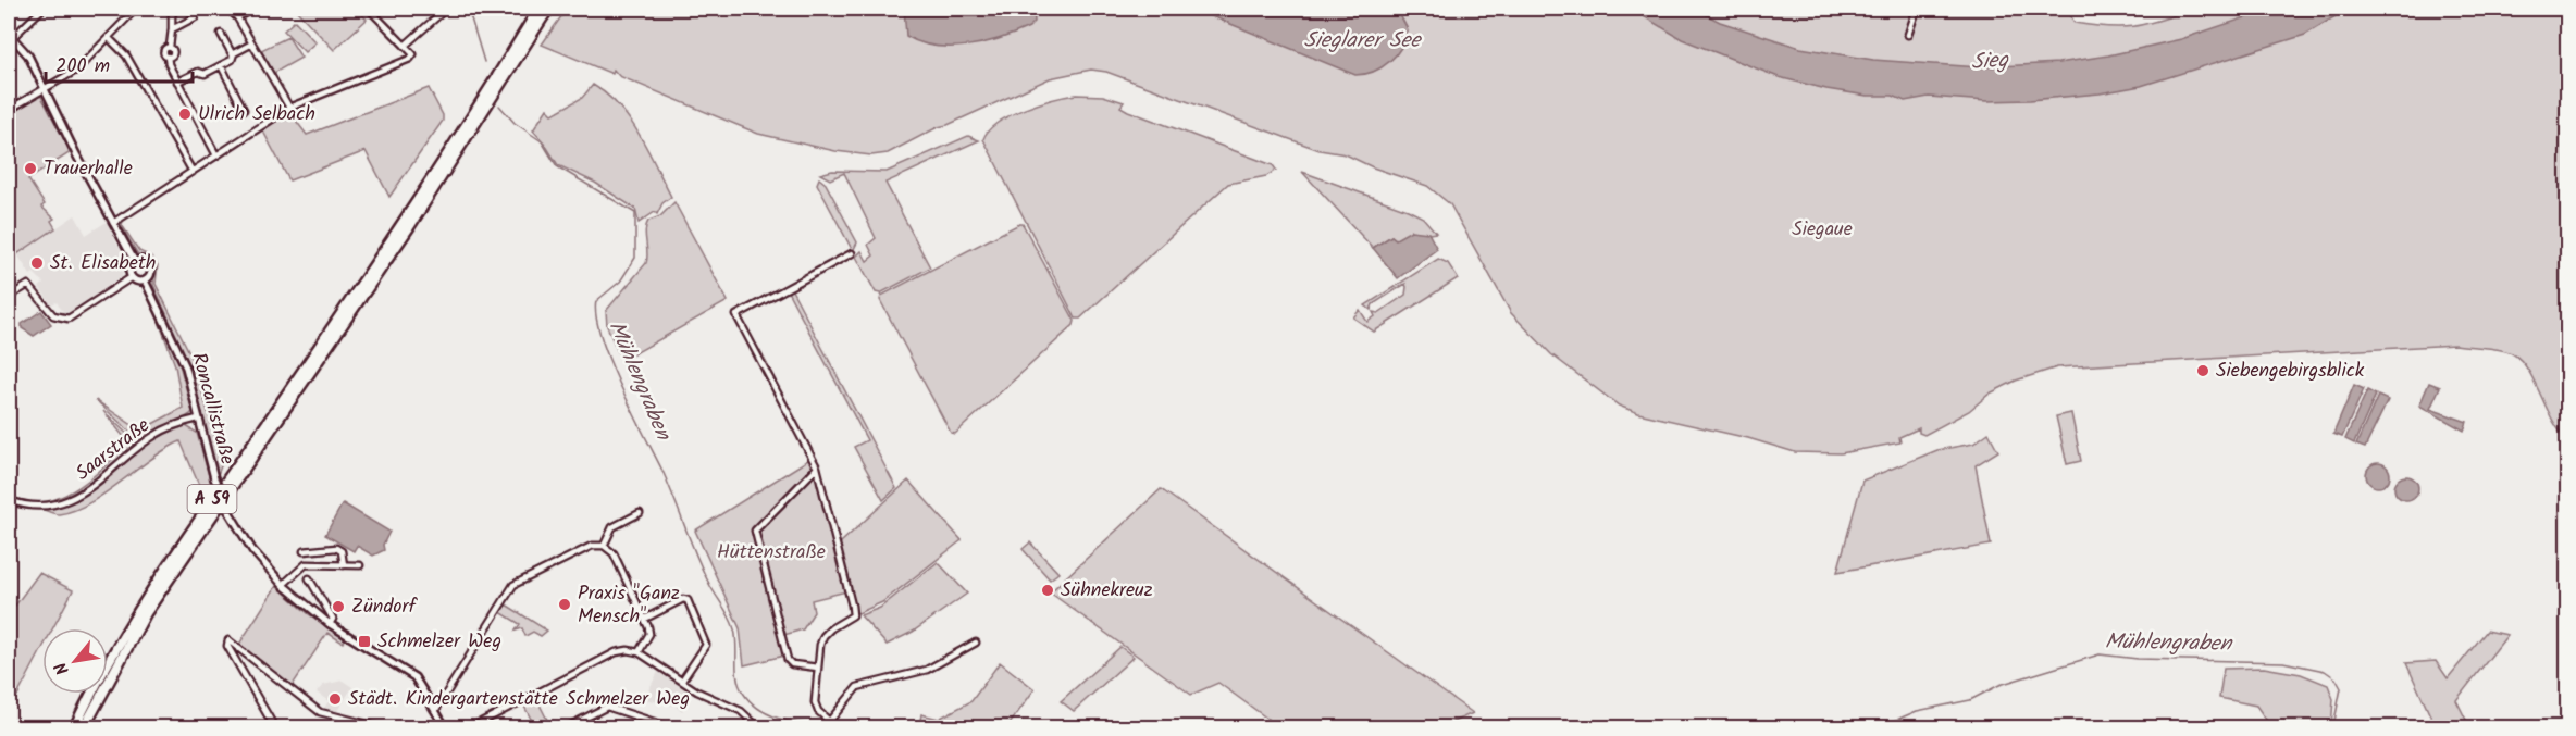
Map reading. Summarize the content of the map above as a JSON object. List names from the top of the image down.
{
  "streets": {
    "highway": ["A 59"],
    "street": ["Roncallistraße", "Saarstraße"]
  },
  "crossings": [
    ["Roncallistraße", "Saarstraße"]
  ],
  "water": ["Sieglarer See", "Sieg", "Mühlengraben"],
  "parks": ["Siegaue", "Hüttenstraße"],
  "places": {
    "other": [
      "Ulrich Selbach",
      "Trauerhalle",
      "St. Elisabeth",
      "Siebengebirgsblick",
      "Sühnekreuz",
      "Praxis \"Ganz Mensch\"",
      "Zündorf",
      "Städt. Kindergartenstätte Schmelzer Weg"
    ],
    "transit": ["Schmelzer Weg"]
  },
  "scale_bar": "200 m",
  "north": "bottom left"
}
